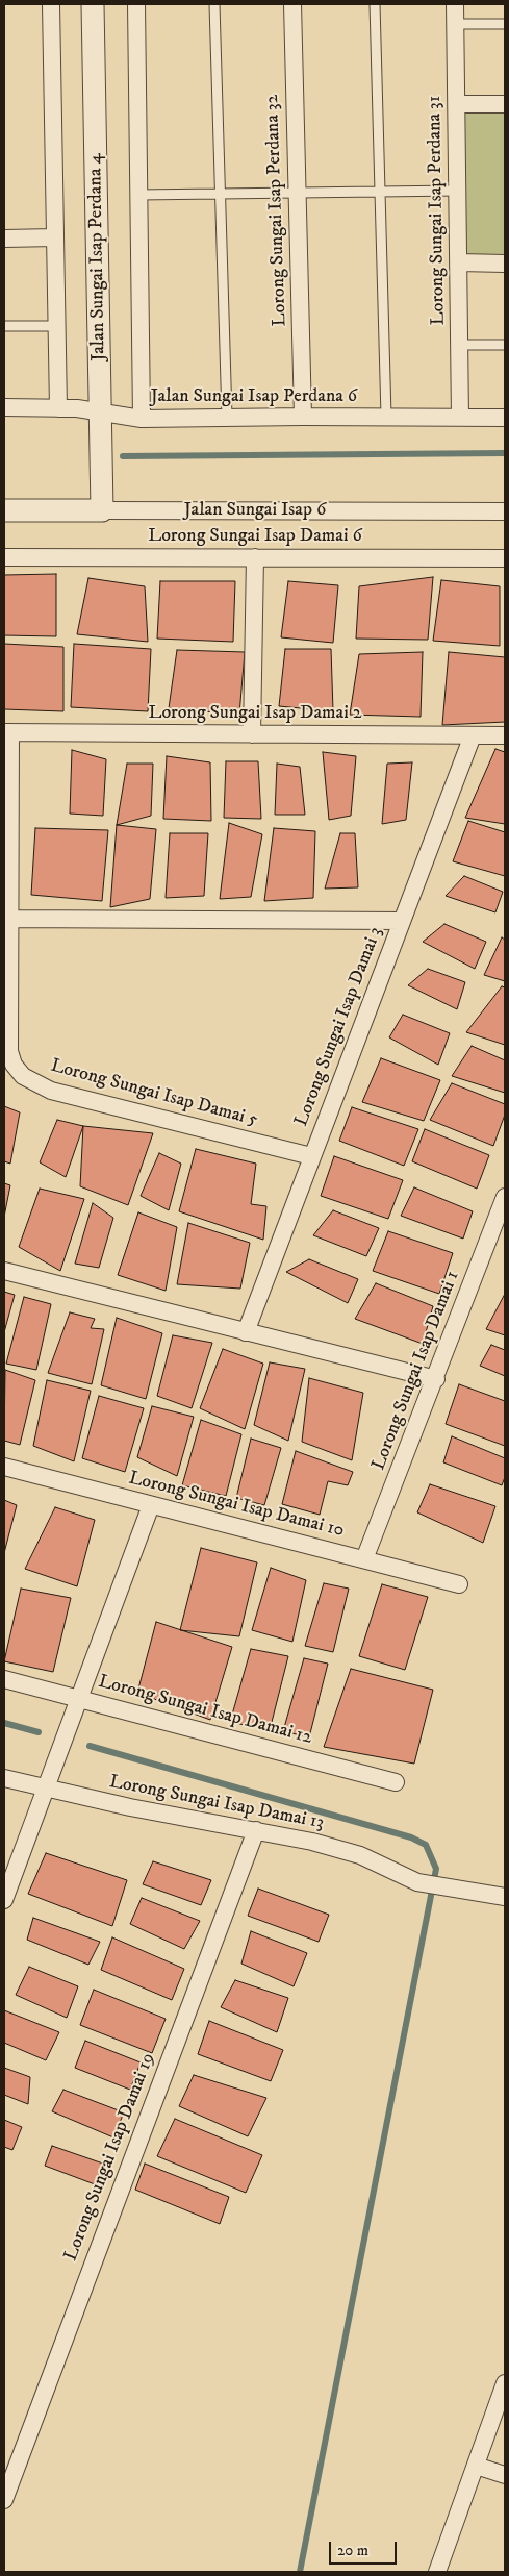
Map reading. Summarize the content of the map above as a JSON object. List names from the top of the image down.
{
  "streets": {
    "street": [
      "Lorong Sungai Isap Perdana 32",
      "Lorong Sungai Isap Perdana 31",
      "Jalan Sungai Isap Perdana 4",
      "Jalan Sungai Isap Perdana 6",
      "Jalan Sungai Isap 6",
      "Lorong Sungai Isap Damai 6",
      "Lorong Sungai Isap Damai 2",
      "Lorong Sungai Isap Damai 3",
      "Lorong Sungai Isap Damai 5",
      "Lorong Sungai Isap Damai 1",
      "Lorong Sungai Isap Damai 10",
      "Lorong Sungai Isap Damai 12",
      "Lorong Sungai Isap Damai 13",
      "Lorong Sungai Isap Damai 19"
    ]
  },
  "crossings": [
    ["Lorong Sungai Isap Perdana 32", "Jalan Sungai Isap Perdana 6"],
    ["Lorong Sungai Isap Perdana 31", "Jalan Sungai Isap Perdana 6"],
    ["Jalan Sungai Isap Perdana 4", "Jalan Sungai Isap Perdana 6"],
    ["Jalan Sungai Isap Perdana 4", "Jalan Sungai Isap 6"],
    ["Lorong Sungai Isap Damai 2", "Lorong Sungai Isap Damai 3"],
    ["Lorong Sungai Isap Damai 2", "Lorong Sungai Isap Damai 5"],
    ["Lorong Sungai Isap Damai 3", "Lorong Sungai Isap Damai 5"],
    ["Lorong Sungai Isap Damai 1", "Lorong Sungai Isap Damai 10"],
    ["Lorong Sungai Isap Damai 13", "Lorong Sungai Isap Damai 19"]
  ],
  "scale_bar": "20 m"
}
